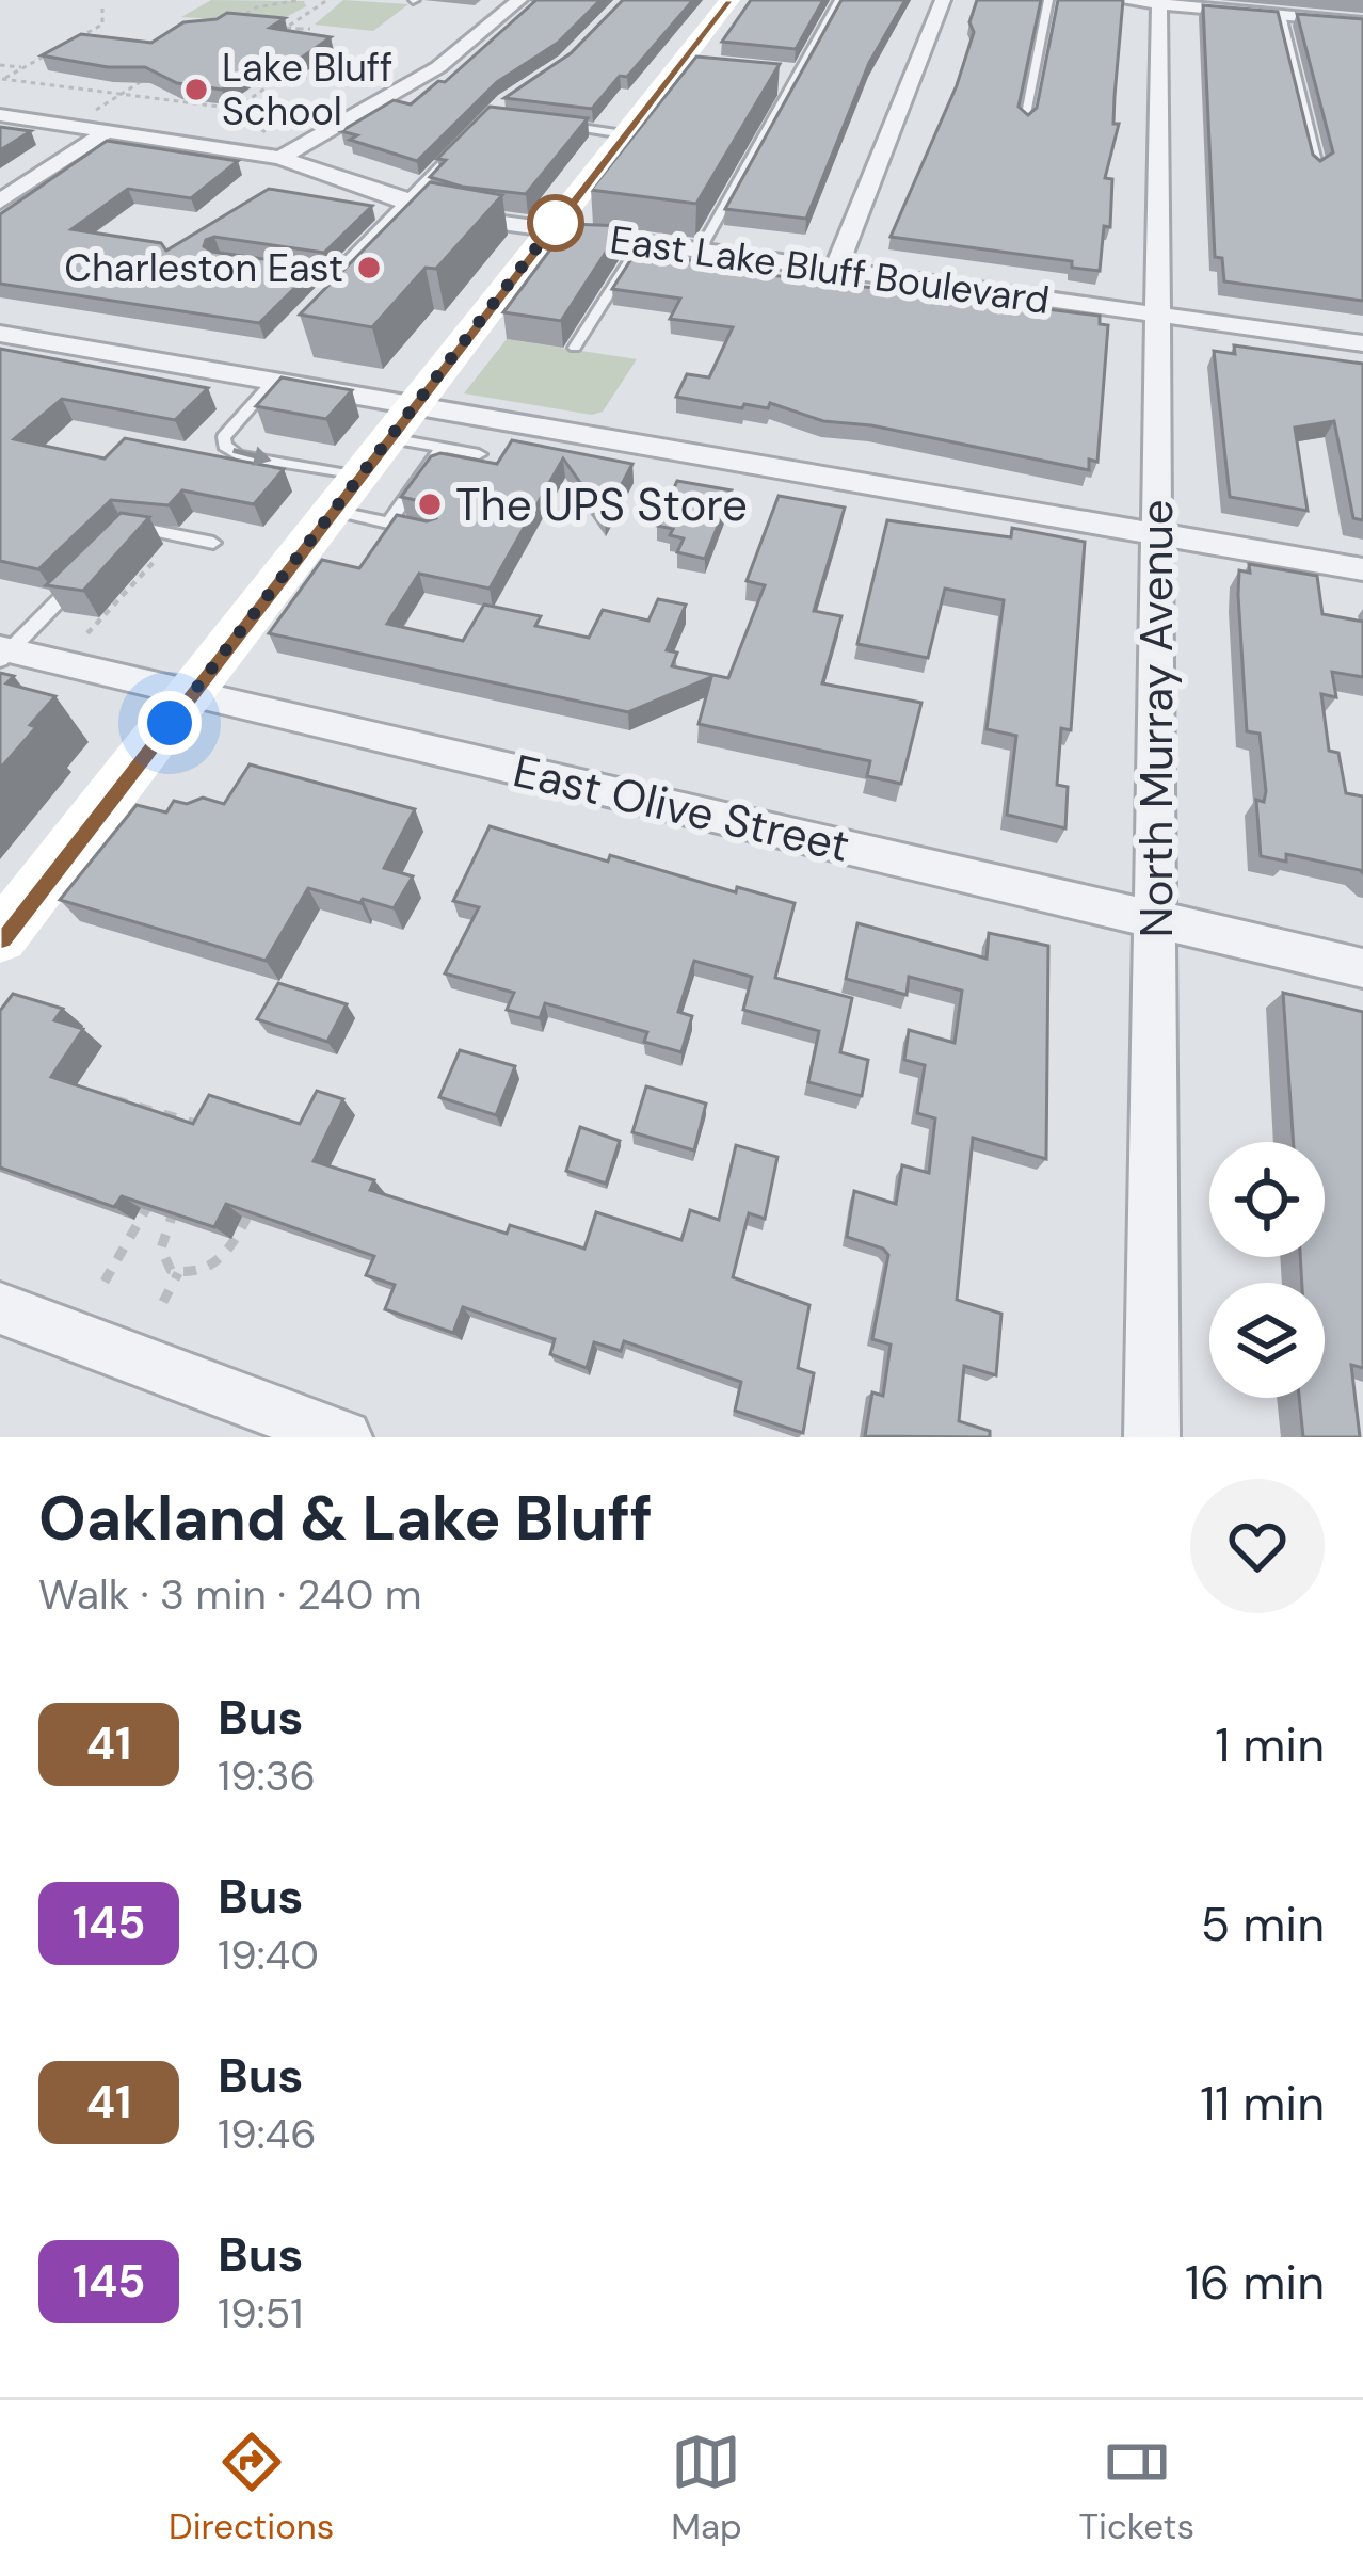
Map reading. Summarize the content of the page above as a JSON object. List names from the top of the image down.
{
  "streets": {
    "street": ["East Lake Bluff Boulevard", "North Murray Avenue", "East Olive Street"]
  },
  "crossings": [
    ["East Lake Bluff Boulevard", "North Murray Avenue"],
    ["North Murray Avenue", "East Olive Street"]
  ],
  "places": ["Lake Bluff School", "Charleston East", "The UPS Store"],
  "lines": ["bus line 41"],
  "page": {
    "heading": ["Oakland & Lake Bluff", "Walk · 3 min · 240 m"],
    "list": [
      {
        "mark": "41",
        "name": "Bus",
        "note": "19:36",
        "value": "1 min"
      },
      {
        "mark": "145",
        "name": "Bus",
        "note": "19:40",
        "value": "5 min"
      },
      {
        "mark": "41",
        "name": "Bus",
        "note": "19:46",
        "value": "11 min"
      },
      {
        "mark": "145",
        "name": "Bus",
        "note": "19:51",
        "value": "16 min"
      }
    ],
    "tabs": ["Directions", "Map", "Tickets"]
  }
}
